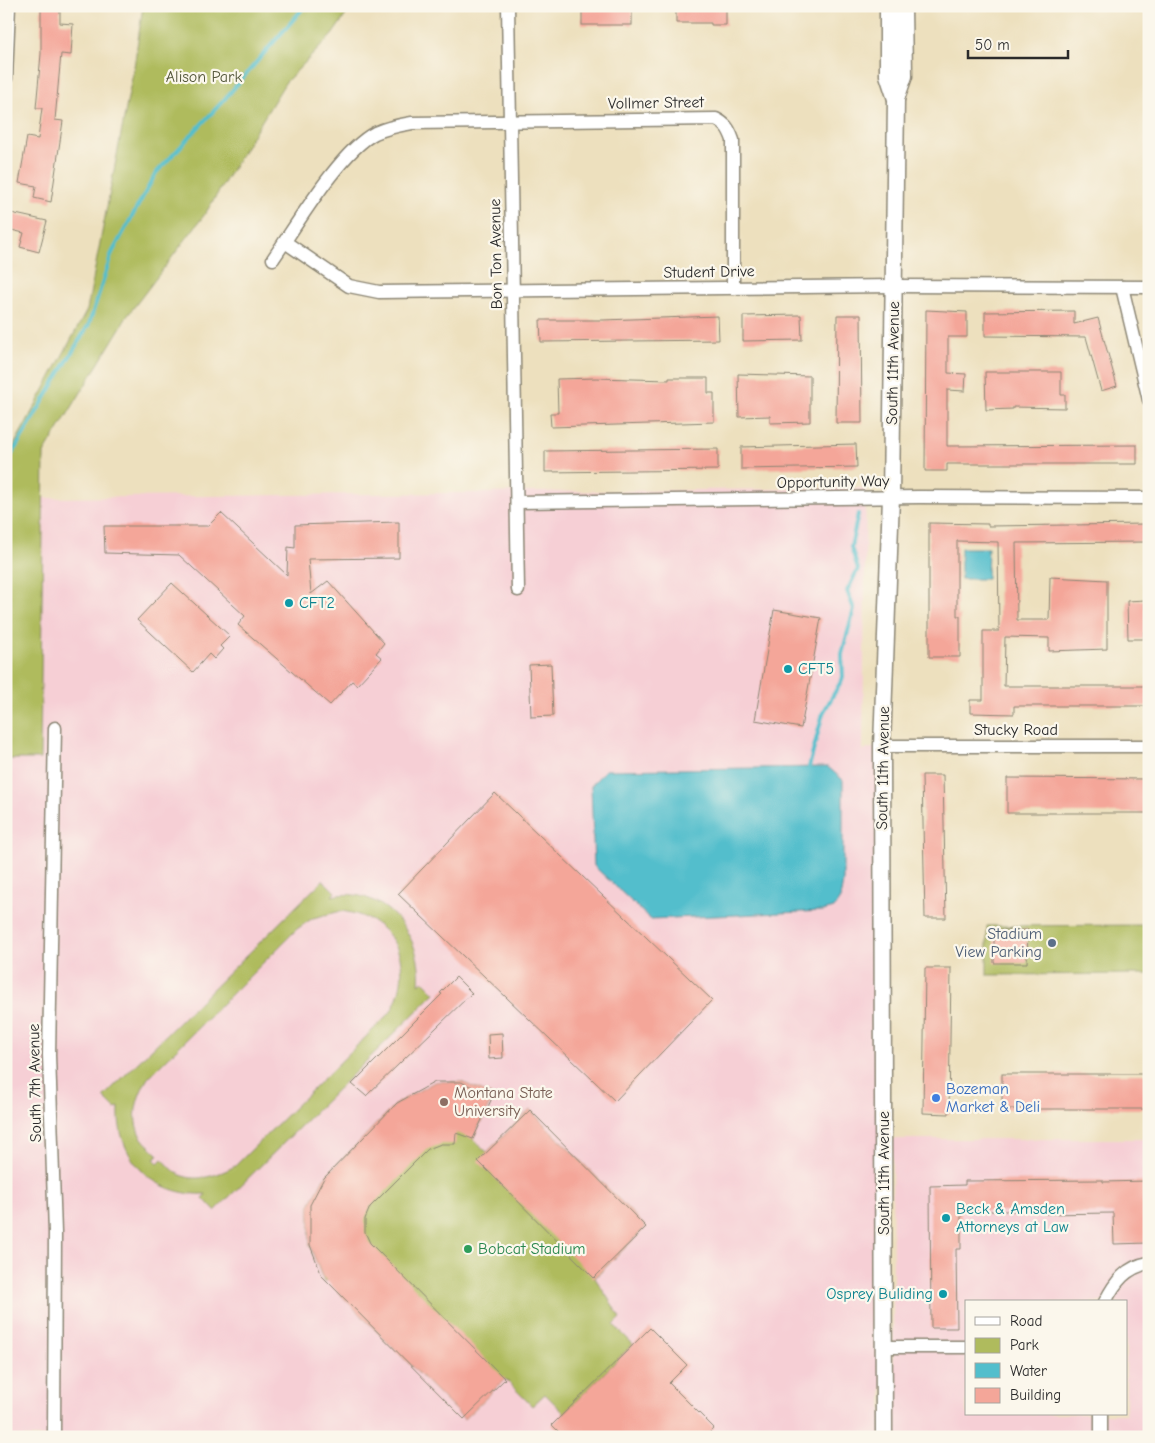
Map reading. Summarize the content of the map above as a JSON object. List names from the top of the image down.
{
  "streets": {
    "street": [
      "Vollmer Street",
      "Bon Ton Avenue",
      "Student Drive",
      "South 11th Avenue",
      "Opportunity Way",
      "Stucky Road",
      "South 7th Avenue"
    ]
  },
  "crossings": [
    ["Vollmer Street", "Bon Ton Avenue"],
    ["Vollmer Street", "Student Drive"],
    ["Bon Ton Avenue", "Student Drive"],
    ["Bon Ton Avenue", "Opportunity Way"],
    ["Student Drive", "South 11th Avenue"],
    ["South 11th Avenue", "Opportunity Way"],
    ["South 11th Avenue", "Stucky Road"]
  ],
  "parks": ["Alison Park"],
  "places": [
    "CFT2",
    "CFT5",
    "Stadium View Parking",
    "Bozeman Market & Deli",
    "Montana State University",
    "Beck & Amsden Attorneys at Law",
    "Bobcat Stadium",
    "Osprey Buliding"
  ],
  "legend": [
    "Road",
    "Park",
    "Water",
    "Building"
  ],
  "scale_bar": "50 m"
}
